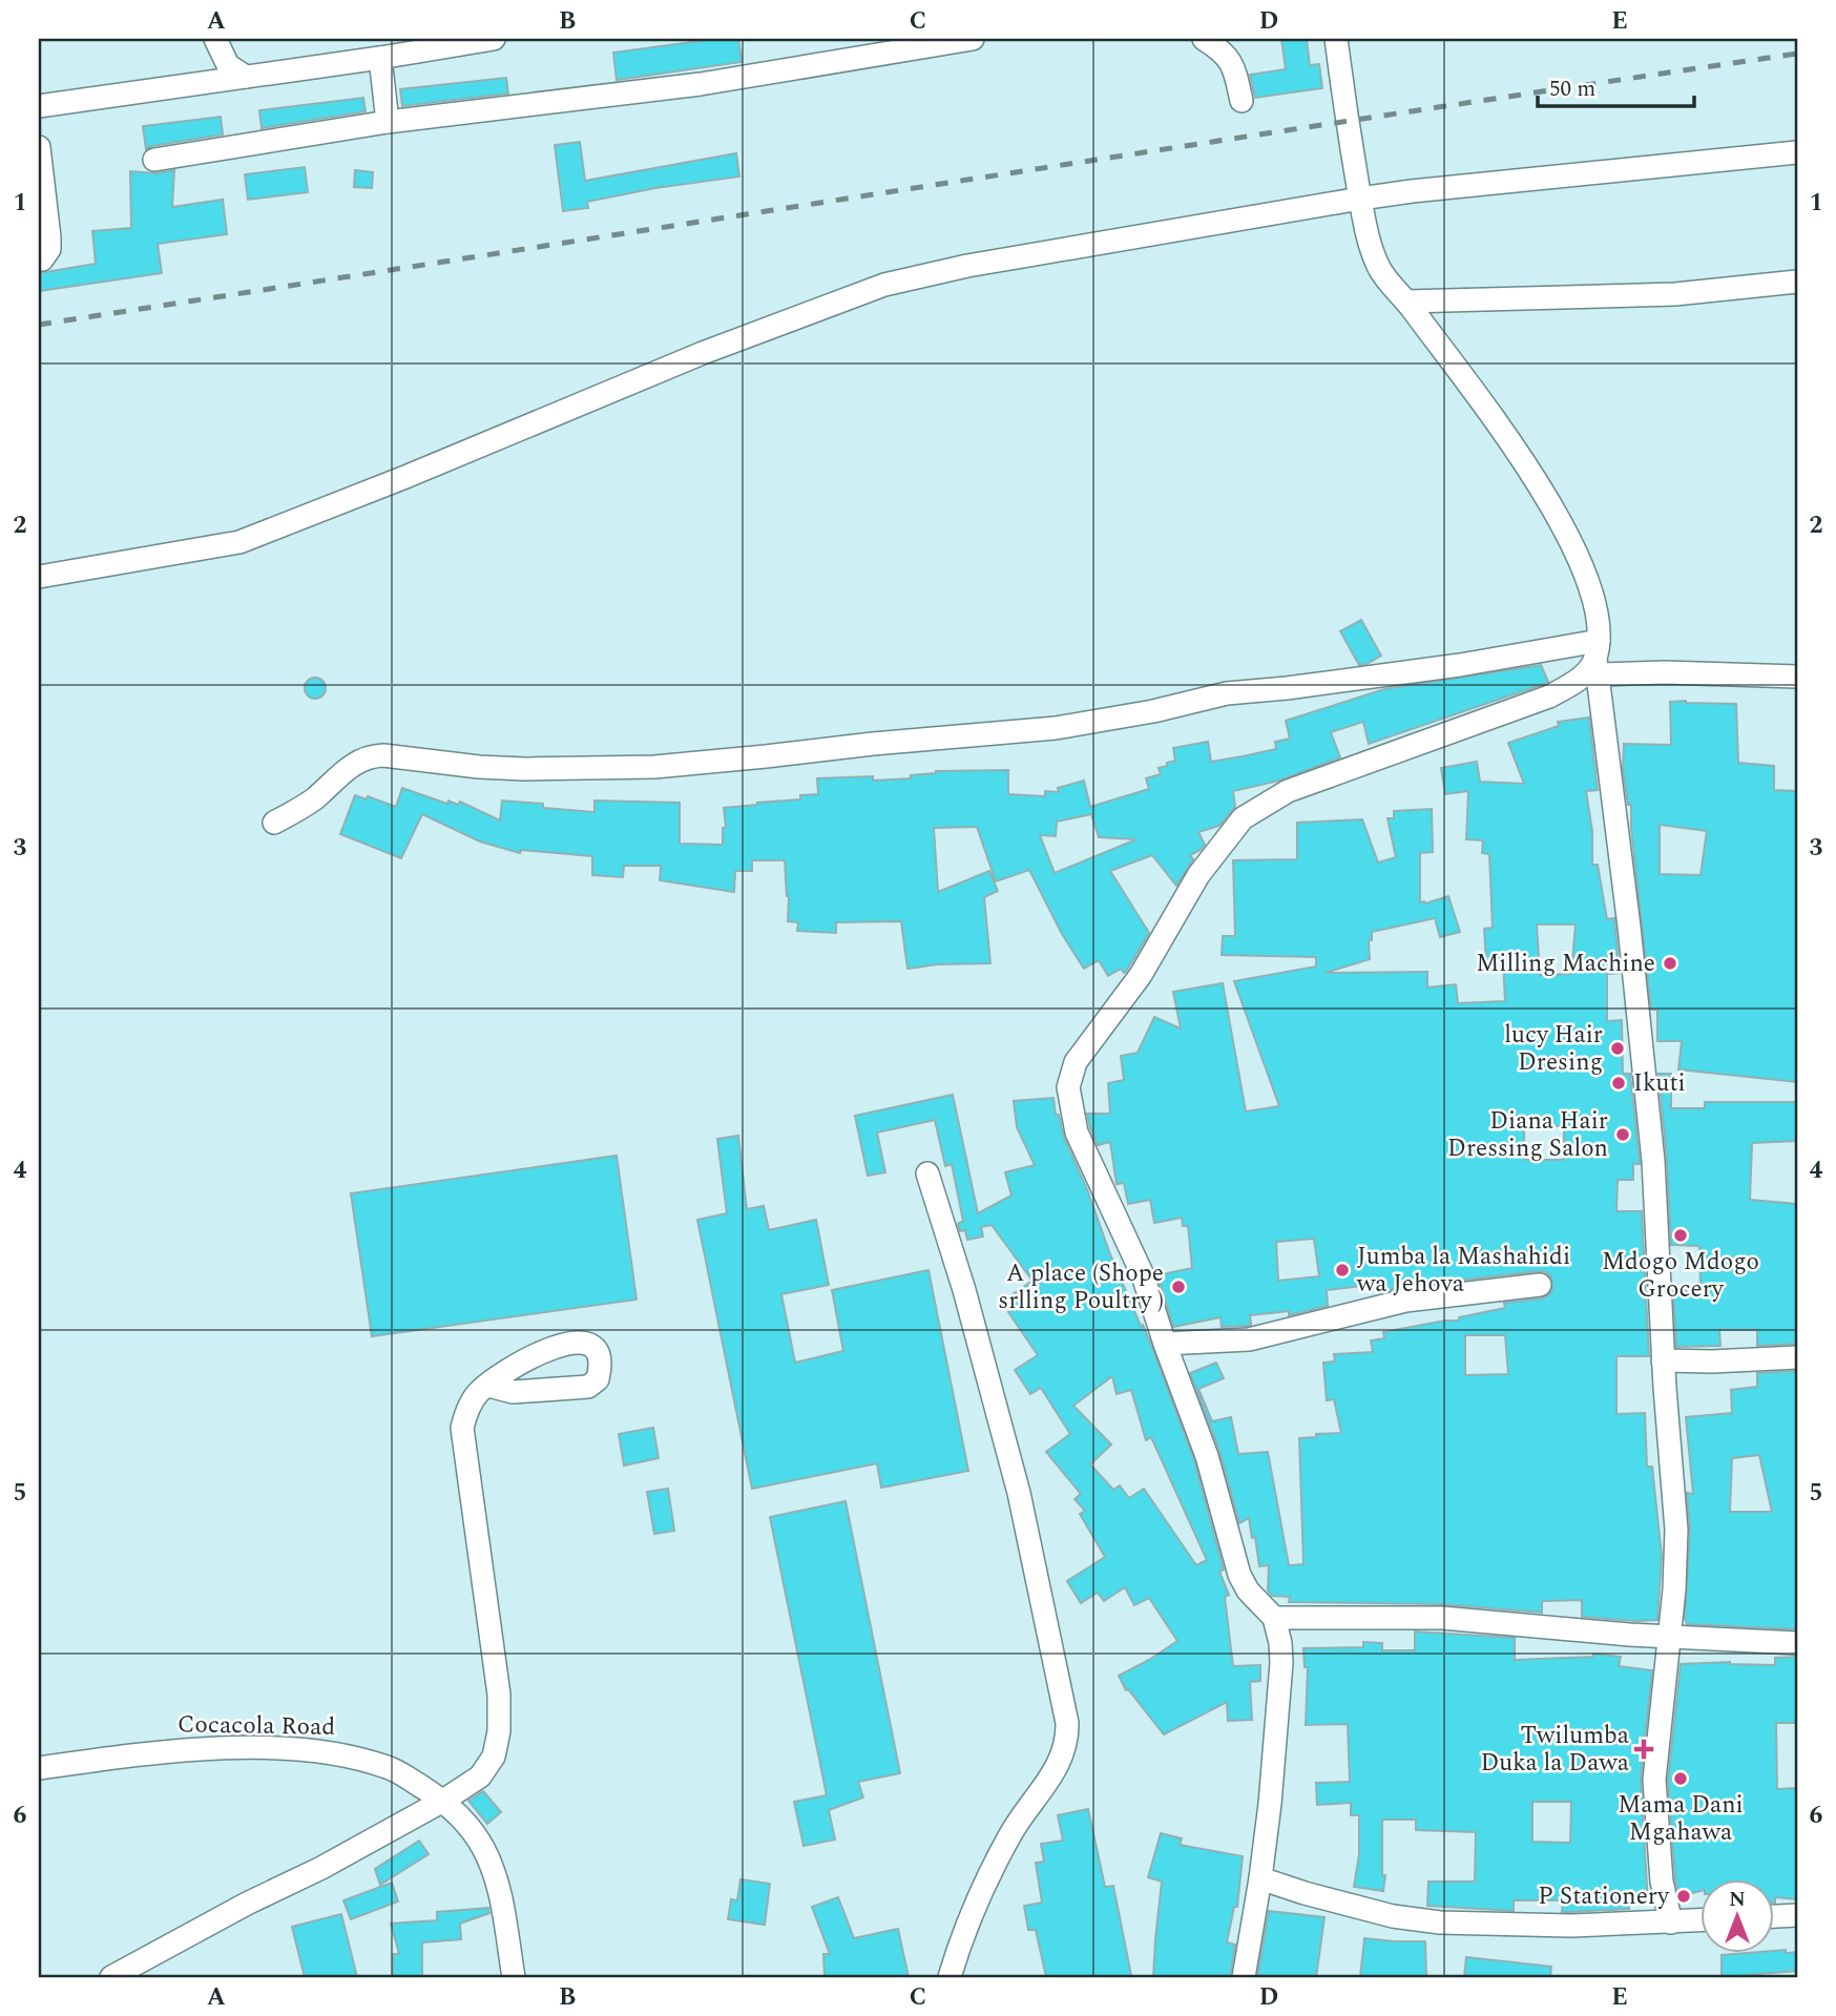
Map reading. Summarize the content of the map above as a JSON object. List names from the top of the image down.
{
  "streets": {
    "street": ["Cocacola Road"]
  },
  "places": {
    "other": [
      "Milling Machine",
      "lucy Hair Dresing",
      "Ikuti",
      "Diana Hair Dressing Salon",
      "Mdogo Mdogo Grocery",
      "Jumba la Mashahidi wa Jehova",
      "A place (Shope srlling Poultry )",
      "Mama Dani Mgahawa",
      "P Stationery"
    ],
    "health": ["Twilumba Duka la Dawa"]
  },
  "scale_bar": "50 m",
  "north": "top",
  "grid": {
    "columns": [
      "A",
      "B",
      "C",
      "D",
      "E"
    ],
    "rows": [
      "1",
      "2",
      "3",
      "4",
      "5",
      "6"
    ]
  }
}
